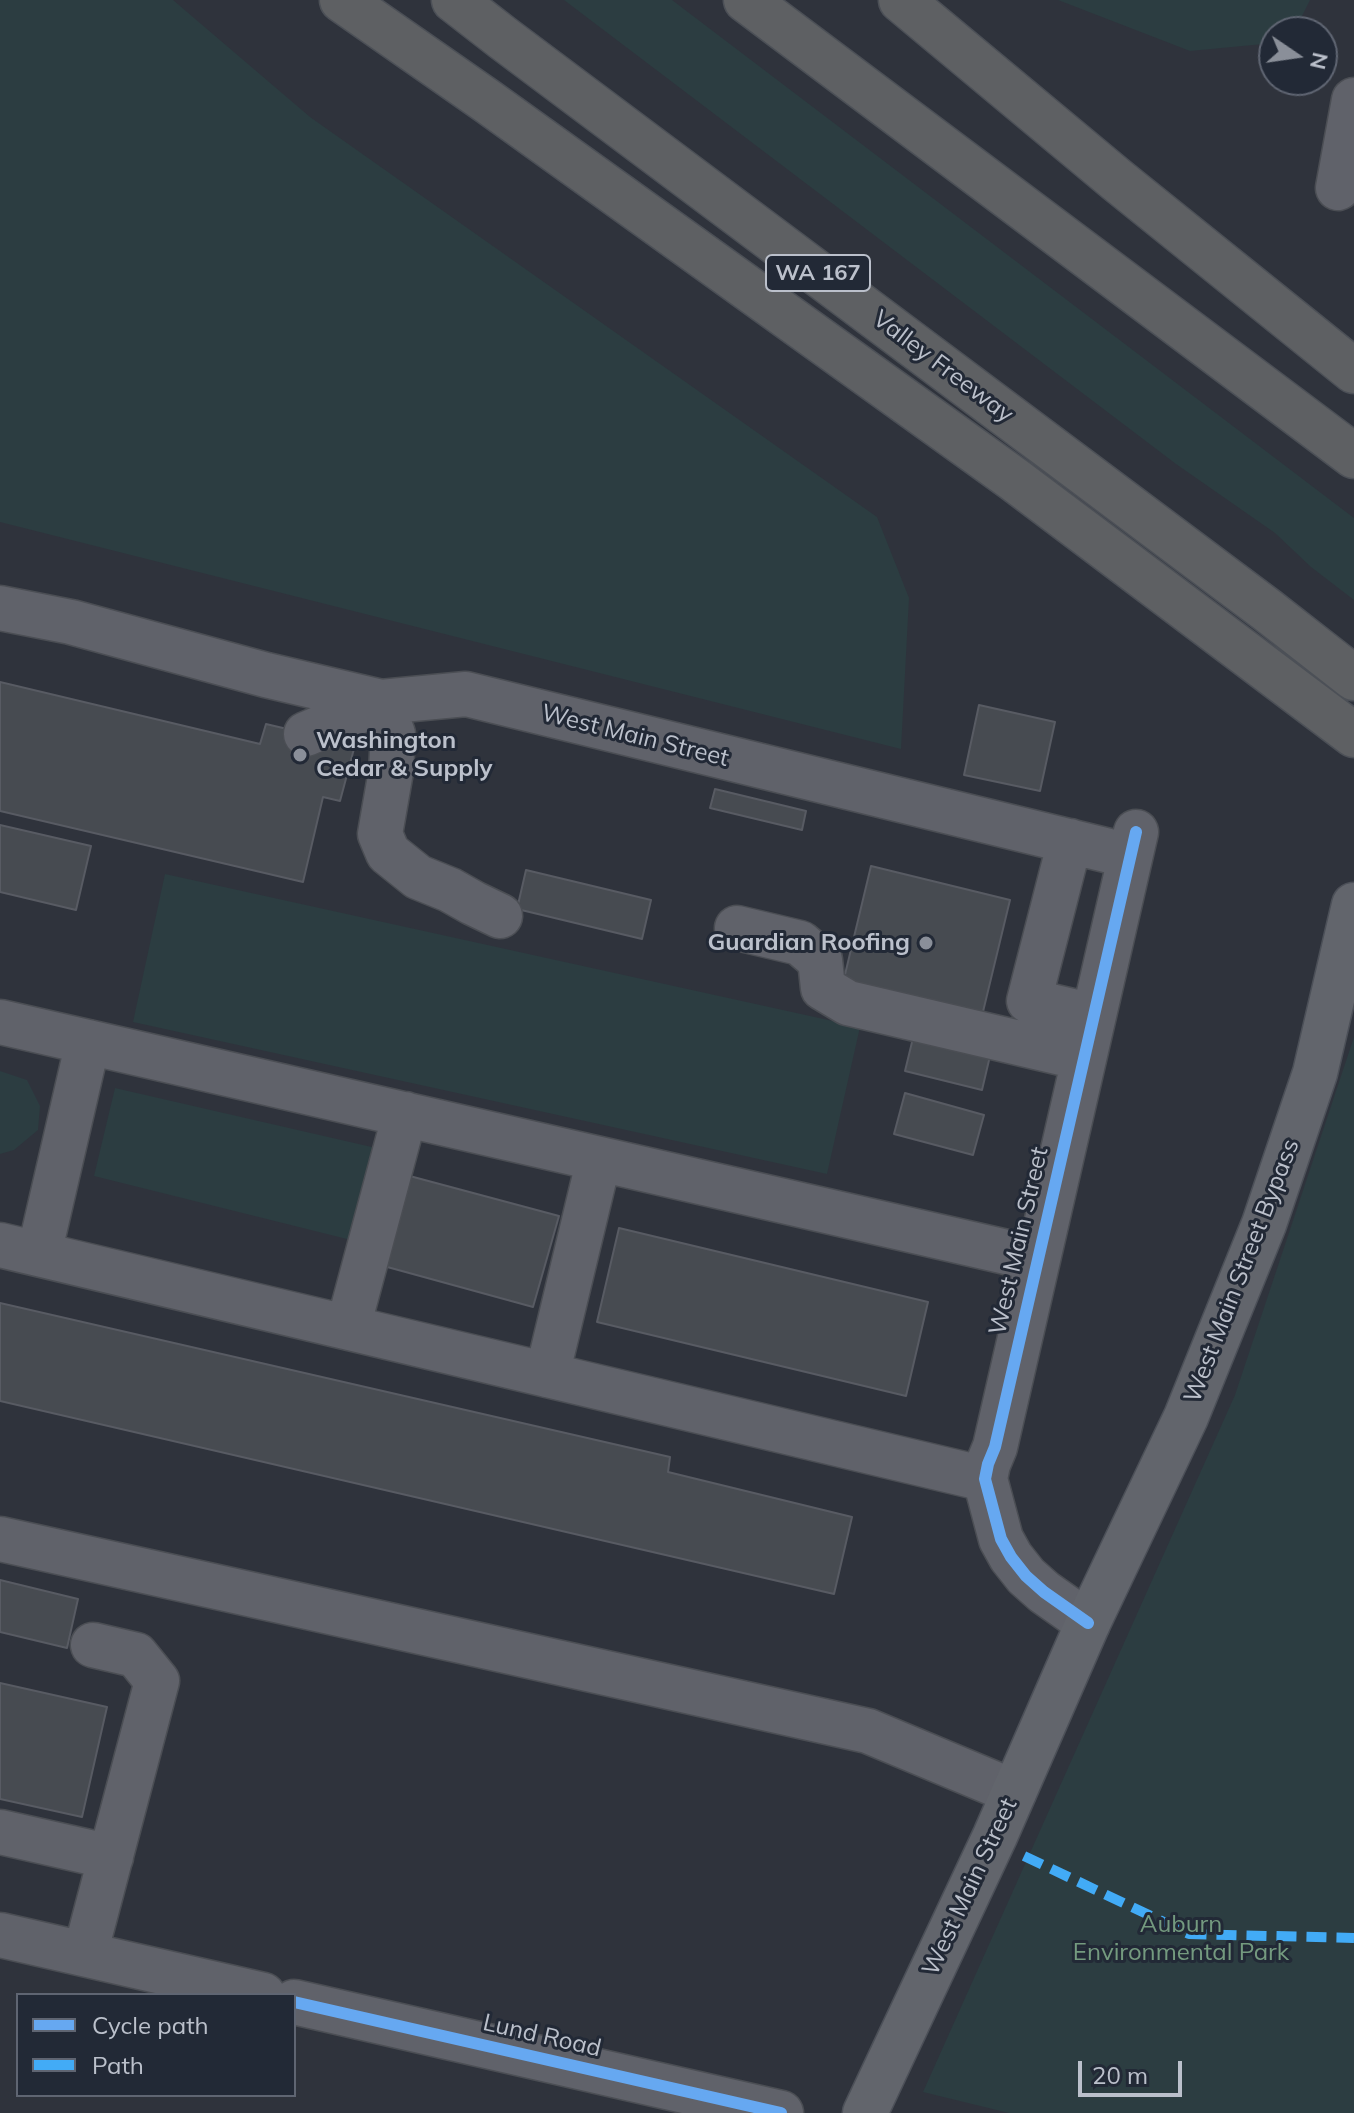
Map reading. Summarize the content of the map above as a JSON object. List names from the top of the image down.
{
  "streets": {
    "highway": ["WA 167", "Valley Freeway"],
    "main road": ["West Main Street", "West Main Street Bypass"],
    "street": ["Lund Road"]
  },
  "crossings": [
    ["West Main Street", "West Main Street Bypass"]
  ],
  "parks": ["Auburn Environmental Park"],
  "places": ["Washington Cedar & Supply", "Guardian Roofing"],
  "legend": ["Cycle path", "Path"],
  "scale_bar": "20 m",
  "north": "right"
}
